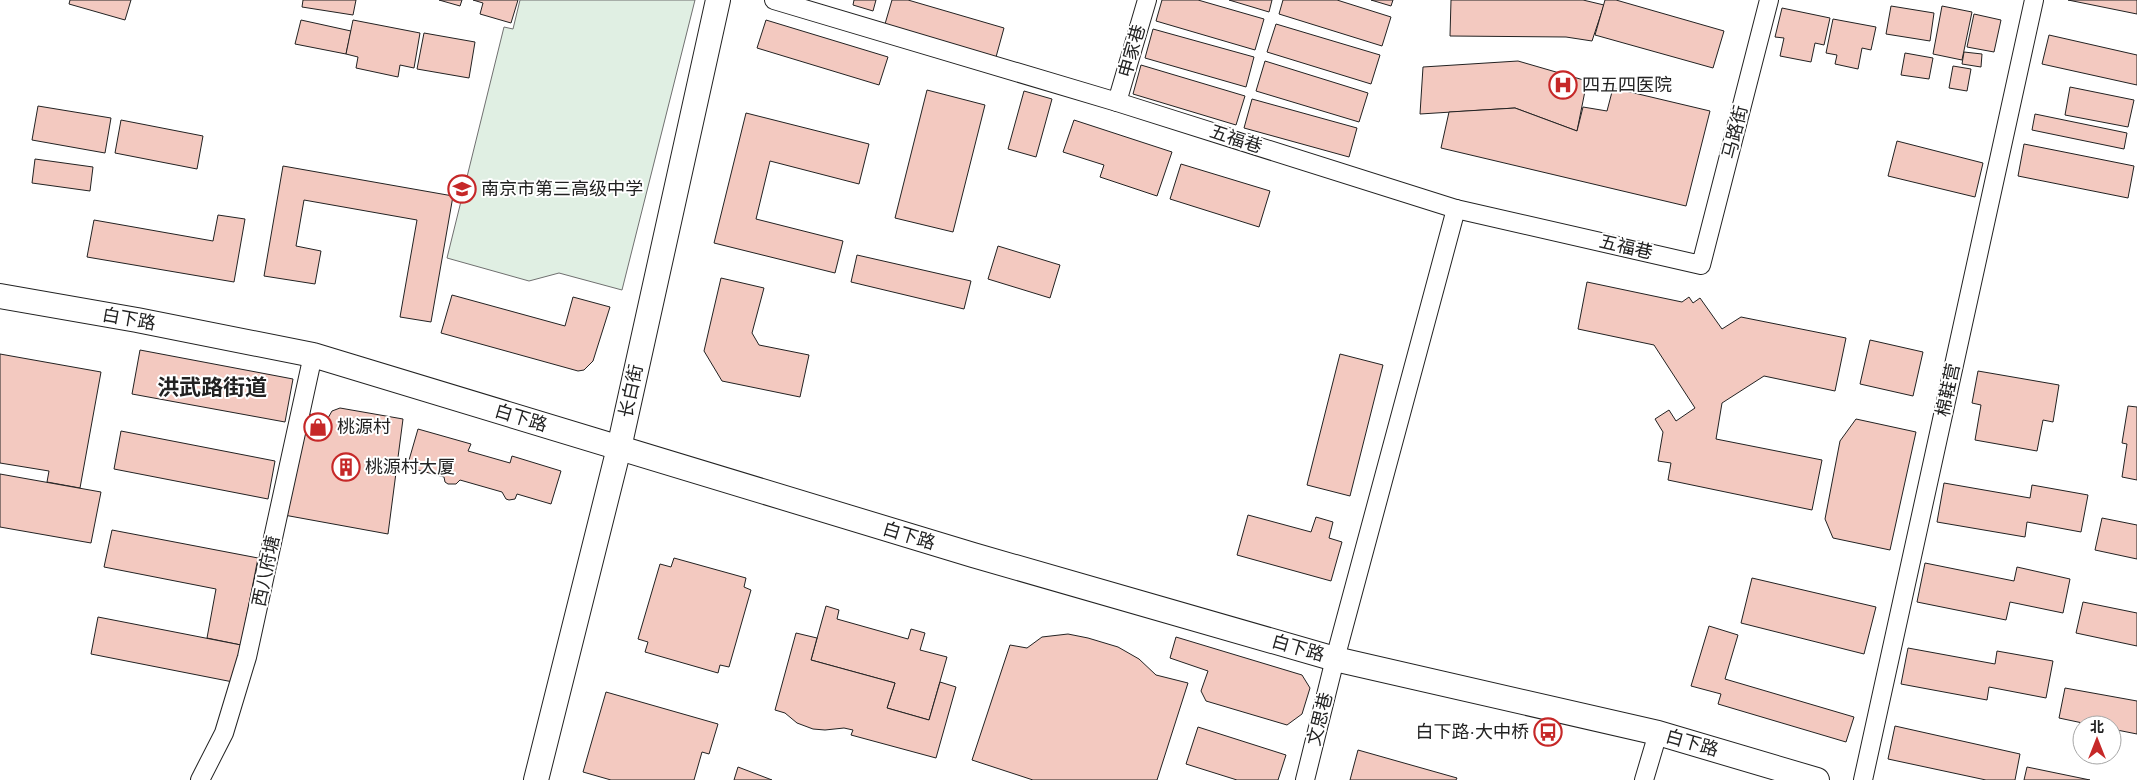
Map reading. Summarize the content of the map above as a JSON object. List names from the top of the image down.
{
  "streets": {
    "main road": ["白下路", "长白街"],
    "street": [
      "申家巷",
      "马路街",
      "五福巷",
      "棉鞋营",
      "西八府塘",
      "文思巷"
    ]
  },
  "crossings": [
    ["申家巷", "五福巷"],
    ["马路街", "五福巷"],
    ["五福巷", "文思巷"],
    ["白下路", "长白街"],
    ["白下路", "西八府塘"],
    ["白下路", "文思巷"]
  ],
  "districts": ["洪武路街道"],
  "places": {
    "hospital": ["四五四医院"],
    "school or university": ["南京市第三高级中学"],
    "shop": ["桃源村"],
    "building": ["桃源村大厦"],
    "bus stop": ["白下路·大中桥"]
  },
  "north": "top"
}
